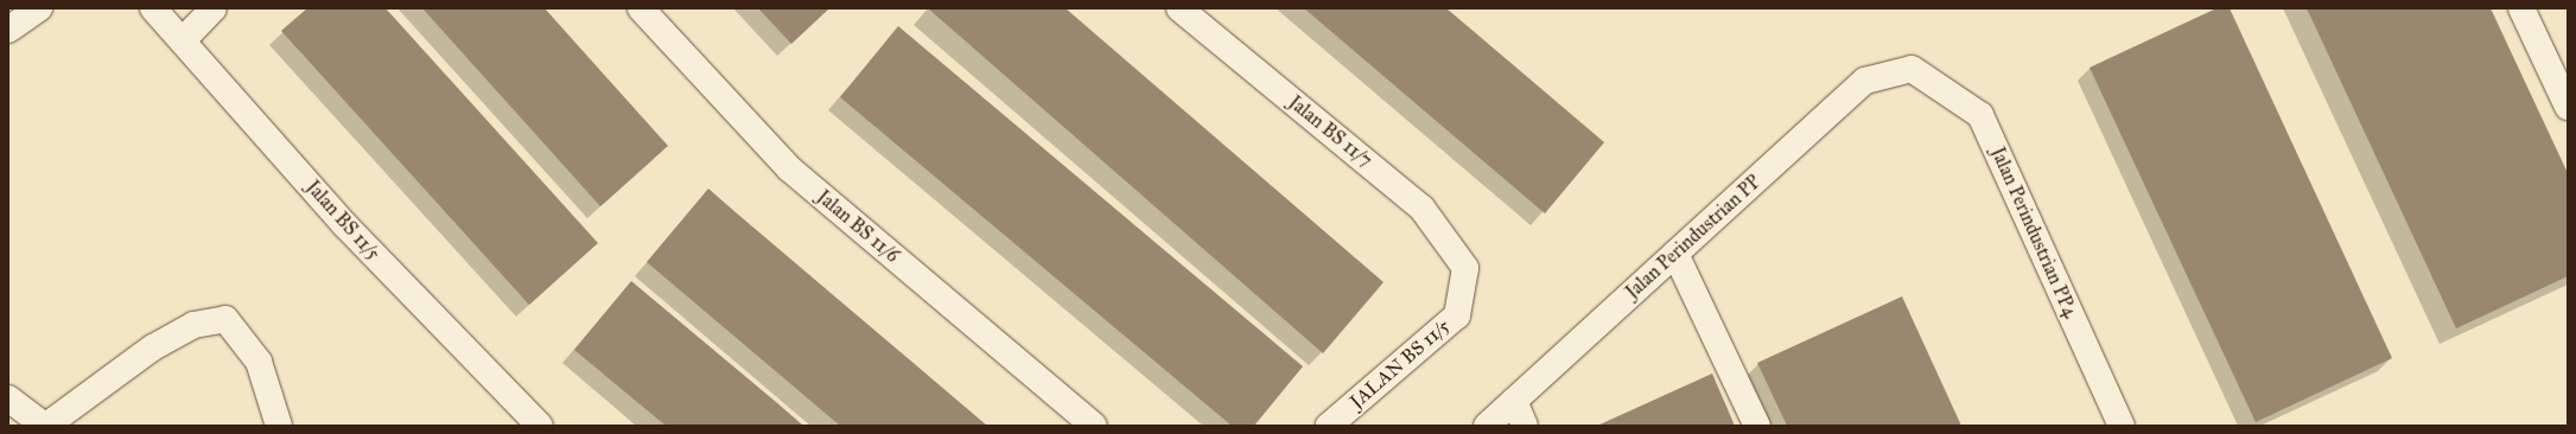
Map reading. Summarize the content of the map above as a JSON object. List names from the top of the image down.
{
  "streets": {
    "street": [
      "Jalan BS 11/7",
      "Jalan BS 11/5",
      "Jalan BS 11/6",
      "Jalan Perindustrian PP4",
      "Jalan Perindustrian PP",
      "JALAN BS 11/5"
    ]
  },
  "crossings": [
    ["Jalan BS 11/7", "JALAN BS 11/5"],
    ["Jalan Perindustrian PP4", "Jalan Perindustrian PP"]
  ]
}
